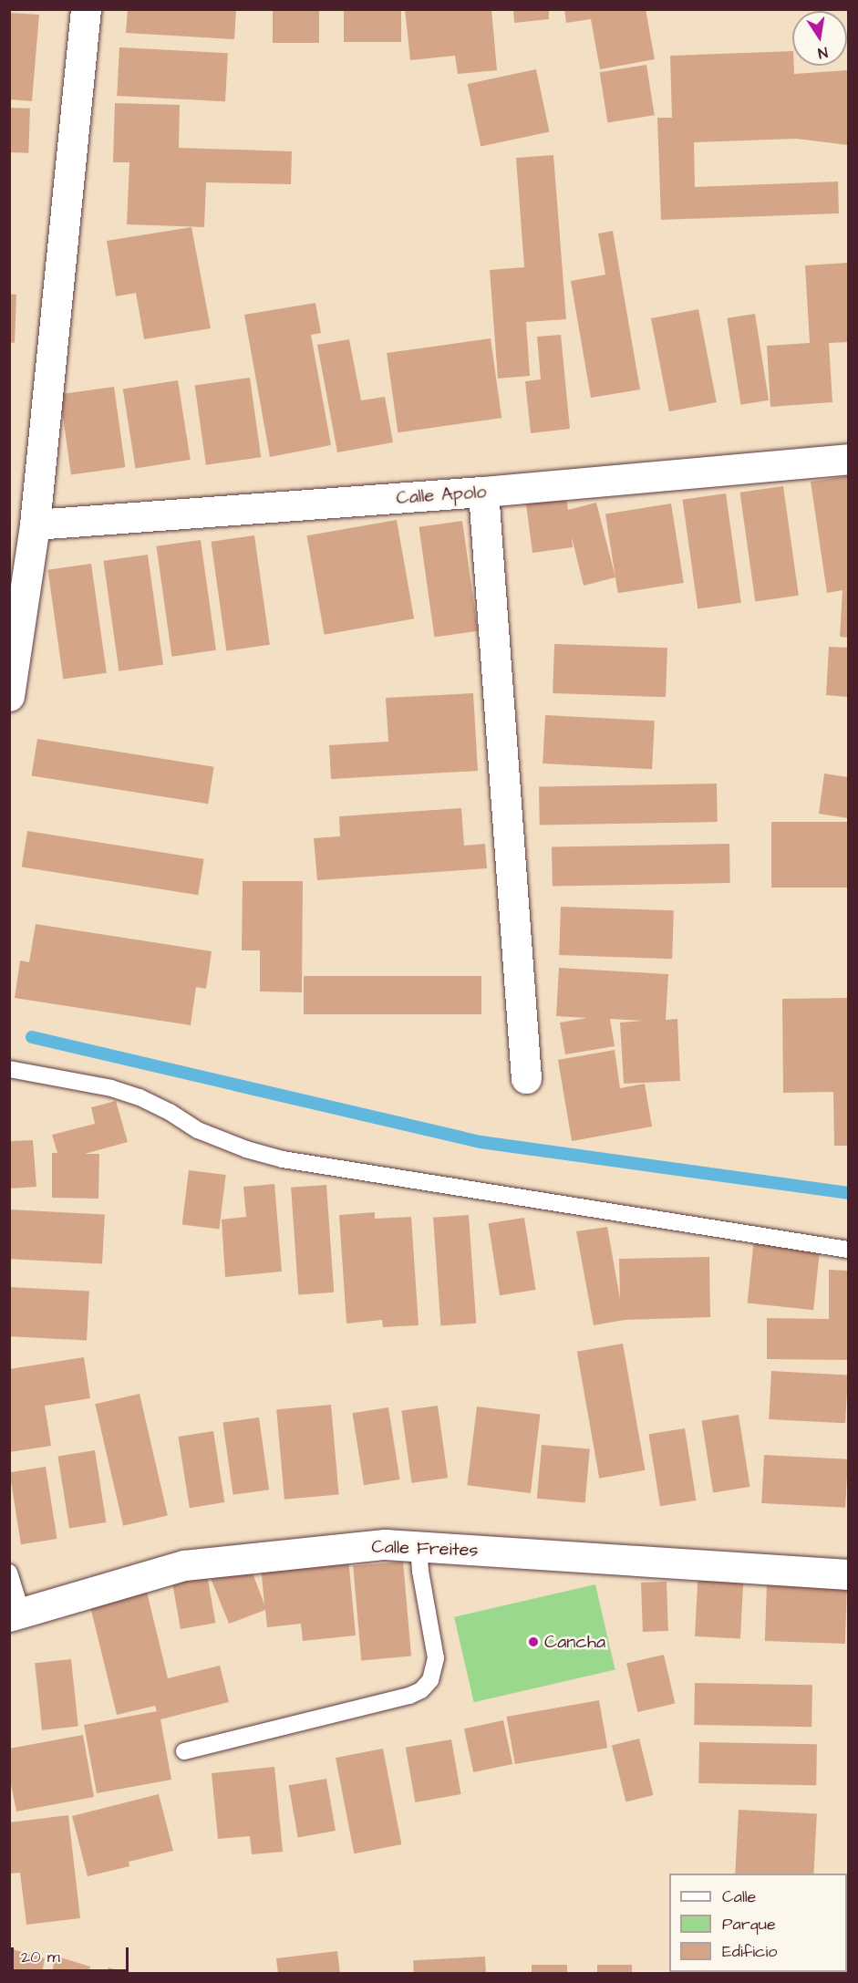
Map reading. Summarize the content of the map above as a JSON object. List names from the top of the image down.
{
  "streets": {
    "street": ["Calle Apolo", "Calle Freites"]
  },
  "places": ["Cancha"],
  "legend": ["Calle", "Parque", "Edificio"],
  "scale_bar": "20 m",
  "north": "bottom"
}
